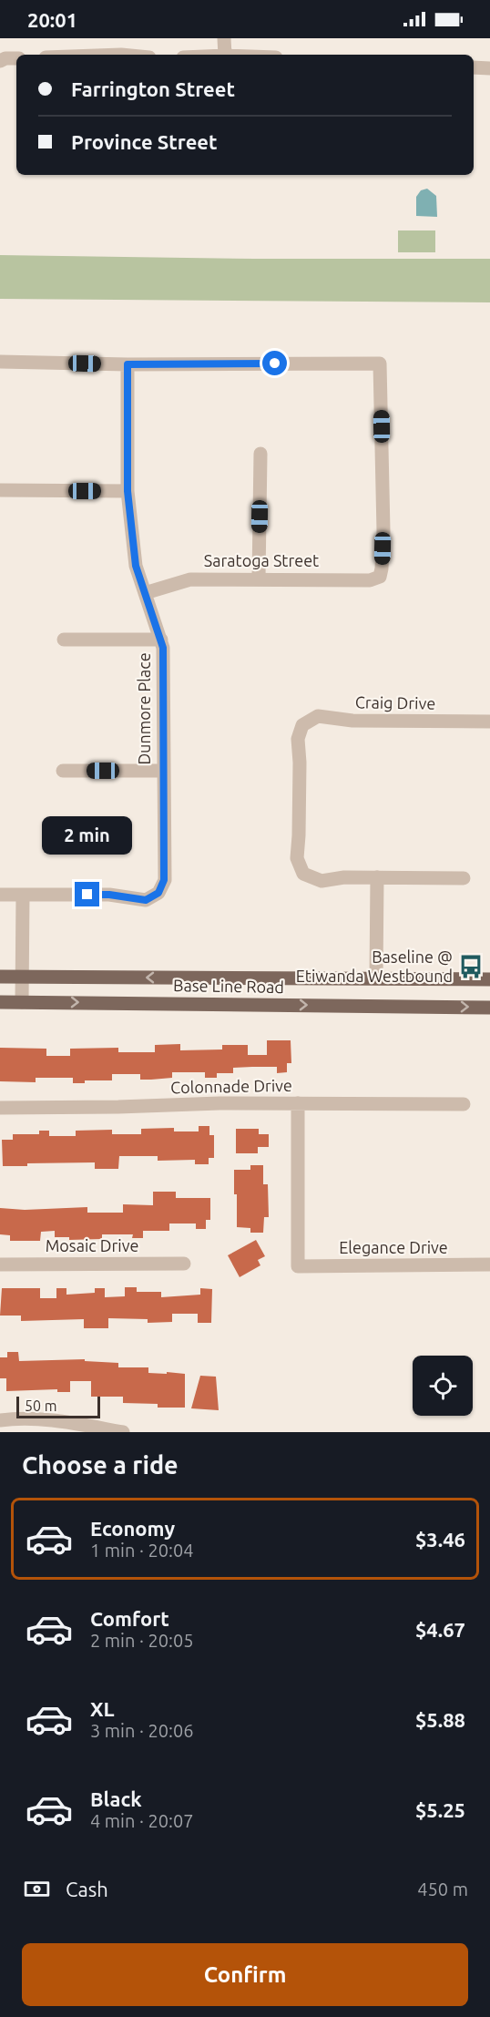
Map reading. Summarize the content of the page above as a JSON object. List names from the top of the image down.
{
  "streets": {
    "main road": ["Base Line Road"],
    "street": [
      "Saratoga Street",
      "Craig Drive",
      "Dunmore Place",
      "Colonnade Drive",
      "Mosaic Drive",
      "Elegance Drive"
    ]
  },
  "crossings": [
    ["Saratoga Street", "Dunmore Place"],
    ["Colonnade Drive", "Elegance Drive"]
  ],
  "places": {
    "bus stop": ["Baseline @ Etiwanda Westbound"]
  },
  "scale_bar": "50 m",
  "page": {
    "status": "20:01",
    "banner": ["Farrington Street", "Province Street"],
    "bubble": "2 min",
    "scale": "50 m",
    "heading": "Choose a ride",
    "list": [
      {
        "name": "Economy",
        "note": "1 min · 20:04",
        "value": "$3.46"
      },
      {
        "name": "Comfort",
        "note": "2 min · 20:05",
        "value": "$4.67"
      },
      {
        "name": "XL",
        "note": "3 min · 20:06",
        "value": "$5.88"
      },
      {
        "name": "Black",
        "note": "4 min · 20:07",
        "value": "$5.25"
      }
    ],
    "pay": ["Cash", "450 m"],
    "buttons": "Confirm"
  }
}
